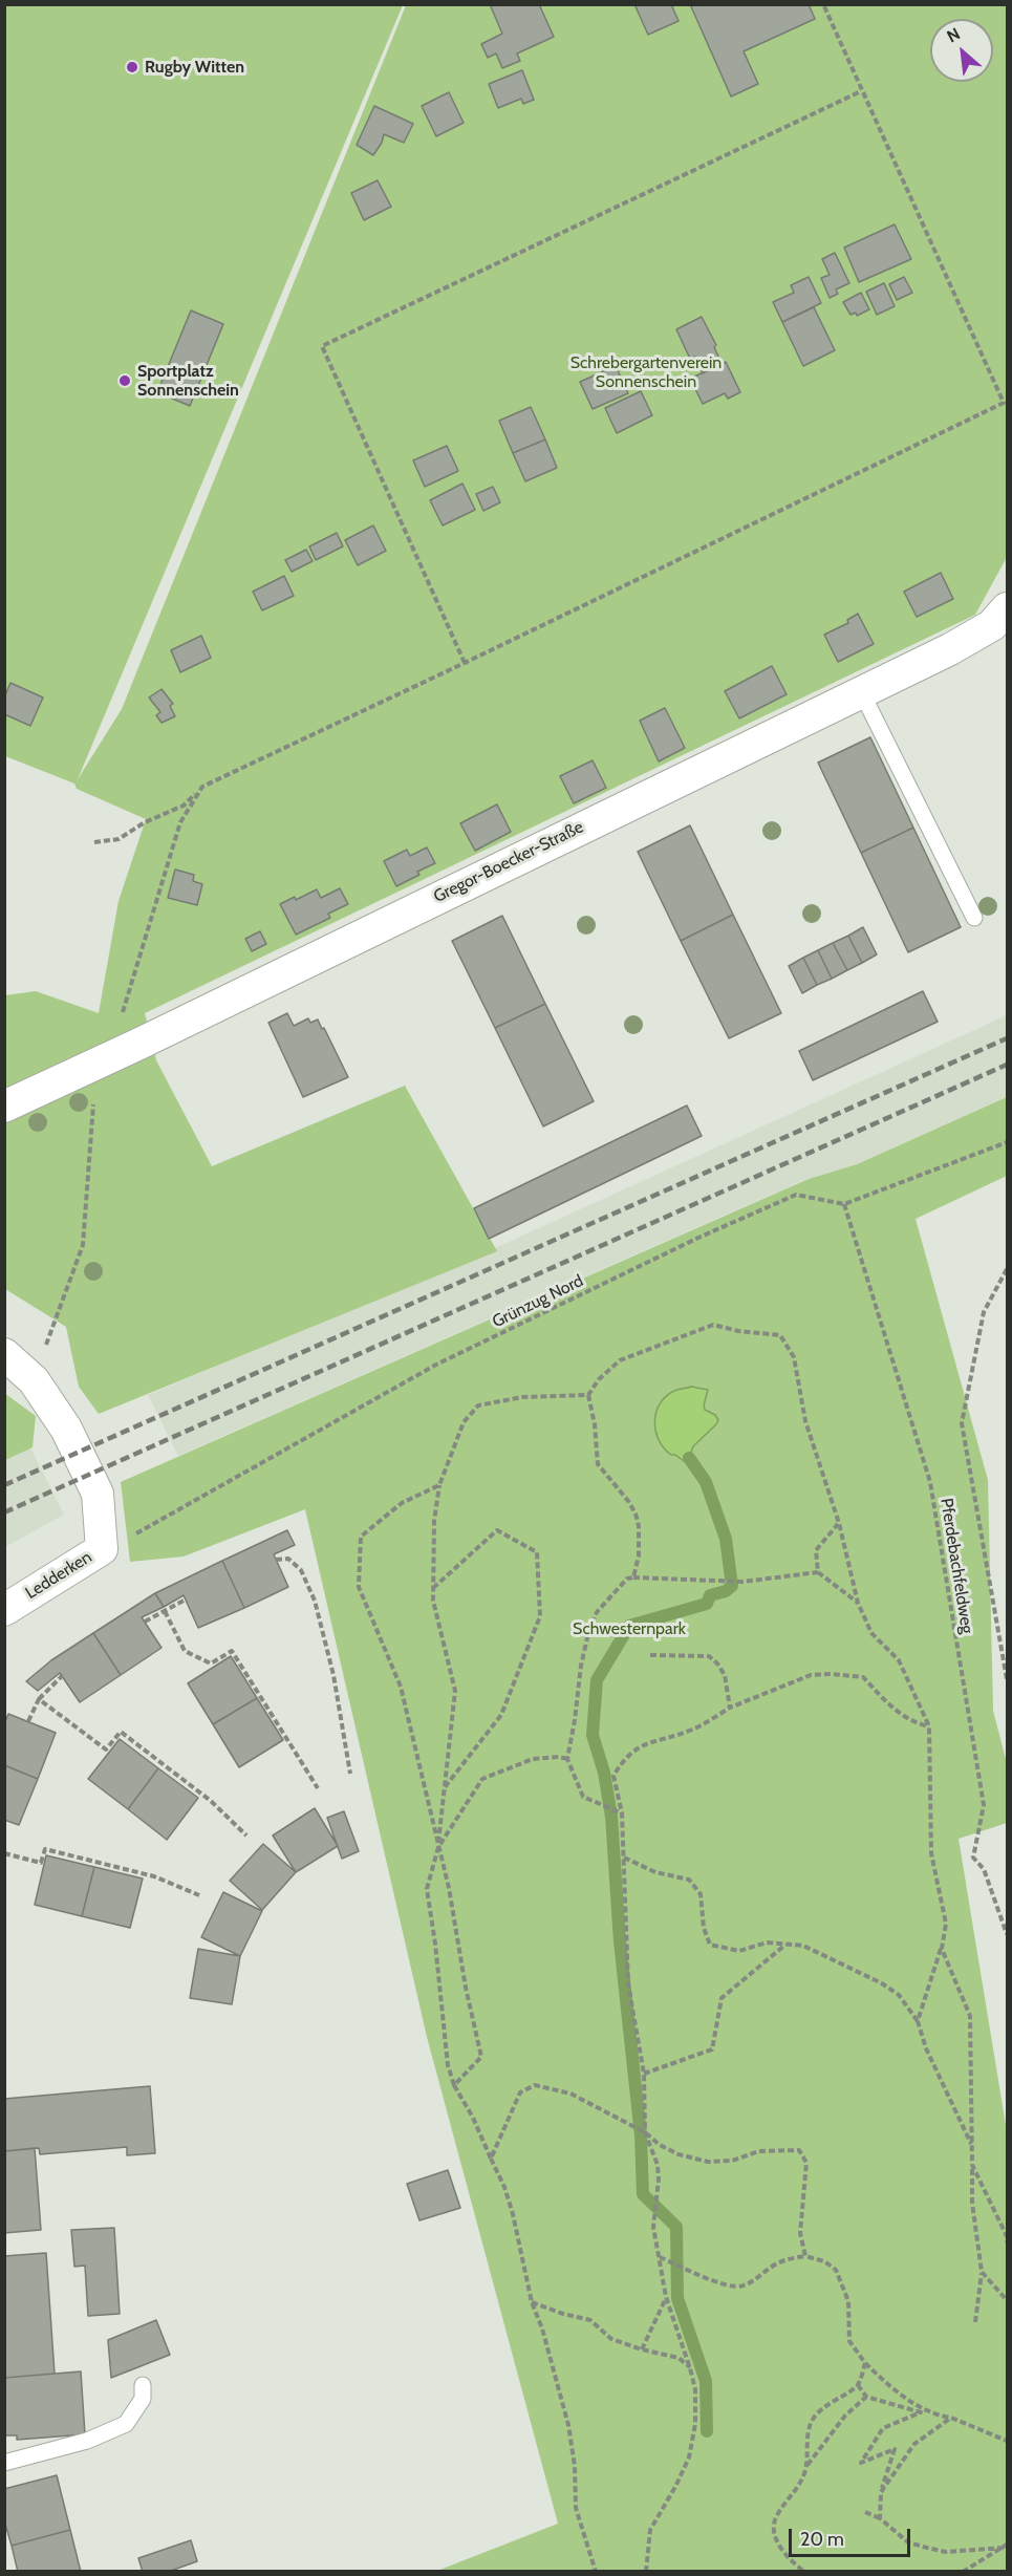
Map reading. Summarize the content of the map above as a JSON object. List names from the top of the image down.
{
  "streets": {
    "street": ["Gregor-Boecker-Straße", "Ledderken"],
    "path": ["Grünzug Nord", "Pferdebachfeldweg"]
  },
  "crossings": [
    ["Grünzug Nord", "Pferdebachfeldweg"],
    ["Grünzug Nord", "Ledderken"]
  ],
  "parks": ["Schrebergartenverein Sonnenschein", "Schwesternpark"],
  "places": ["Rugby Witten", "Sportplatz Sonnenschein"],
  "scale_bar": "20 m",
  "north": "top left"
}
